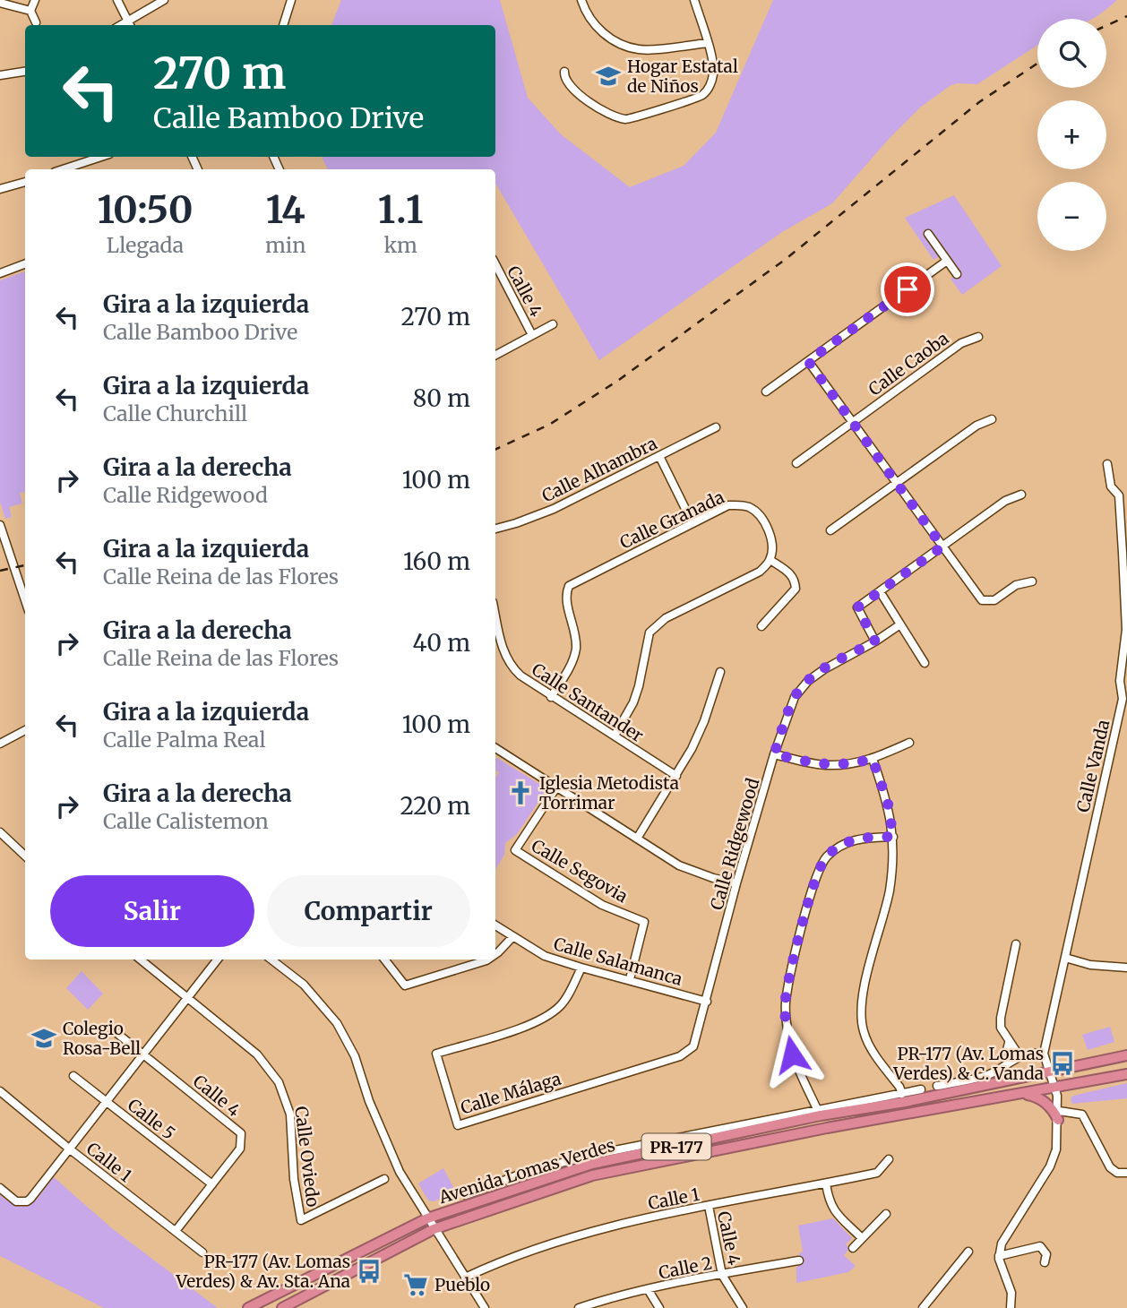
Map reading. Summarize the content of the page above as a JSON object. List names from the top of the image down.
{
  "streets": {
    "highway": ["PR-177", "Avenida Lomas Verdes"],
    "street": [
      "Calle 4",
      "Calle Caoba",
      "Calle Alhambra",
      "Calle Granada",
      "Calle Santander",
      "Calle Vanda",
      "Calle Ridgewood",
      "Calle Segovia",
      "Calle Salamanca",
      "Calle Málaga",
      "Calle 5",
      "Calle Oviedo",
      "Calle 1",
      "Calle 2"
    ]
  },
  "crossings": [
    ["Calle 4", "Calle 5"],
    ["Calle 4", "Calle 1"],
    ["Calle 4", "Calle 2"],
    ["Calle Granada", "Calle Santander"],
    ["Calle Ridgewood", "Calle Salamanca"],
    ["Calle Ridgewood", "Calle Málaga"],
    ["Calle Segovia", "Calle Salamanca"],
    ["Calle Salamanca", "Calle Málaga"]
  ],
  "places": {
    "school or university": ["Hogar Estatal de Niños", "Colegio Rosa-Bell"],
    "church": ["Iglesia Metodista Torrimar"],
    "bus stop": ["PR-177 (Av. Lomas Verdes) & C. Vanda", "PR-177 (Av. Lomas Verdes) & Av. Sta. Ana"],
    "supermarket": ["Pueblo"]
  },
  "page": {
    "map_buttons": ["+", "−"],
    "turn": ["270 m", "Calle Bamboo Drive"],
    "eta": [
      "10:50",
      "Llegada",
      "14",
      "min",
      "1.1",
      "km"
    ],
    "list": [
      {
        "name": "Gira a la izquierda",
        "note": "Calle Bamboo Drive",
        "value": "270 m"
      },
      {
        "name": "Gira a la izquierda",
        "note": "Calle Churchill",
        "value": "80 m"
      },
      {
        "name": "Gira a la derecha",
        "note": "Calle Ridgewood",
        "value": "100 m"
      },
      {
        "name": "Gira a la izquierda",
        "note": "Calle Reina de las Flores",
        "value": "160 m"
      },
      {
        "name": "Gira a la derecha",
        "note": "Calle Reina de las Flores",
        "value": "40 m"
      },
      {
        "name": "Gira a la izquierda",
        "note": "Calle Palma Real",
        "value": "100 m"
      },
      {
        "name": "Gira a la derecha",
        "note": "Calle Calistemon",
        "value": "220 m"
      }
    ],
    "buttons": ["Salir", "Compartir"]
  }
}
